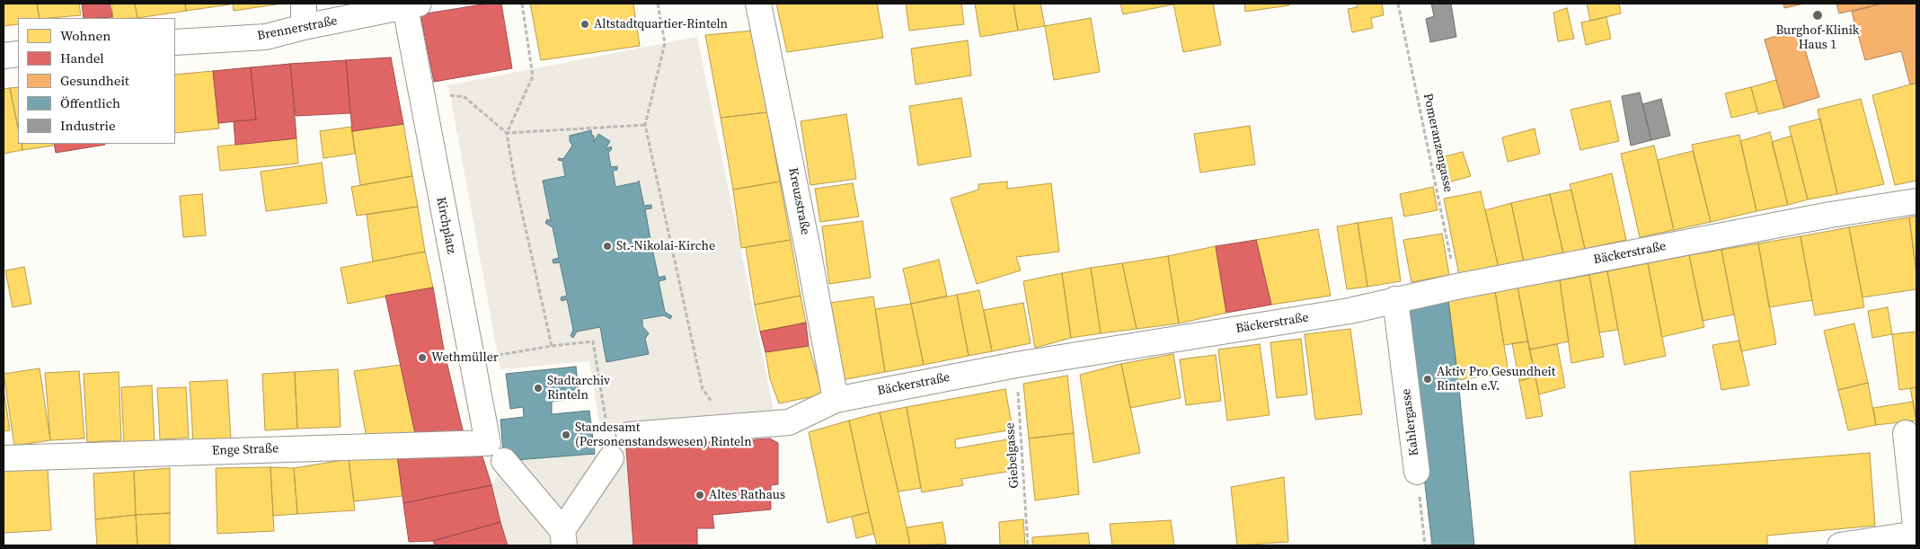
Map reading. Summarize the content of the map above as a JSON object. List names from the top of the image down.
{
  "streets": {
    "street": [
      "Brennerstraße",
      "Kreuzstraße",
      "Kirchplatz",
      "Bäckerstraße",
      "Kahlergasse",
      "Enge Straße"
    ],
    "path": ["Pomeranzengasse", "Giebelgasse"]
  },
  "crossings": [
    ["Brennerstraße", "Kirchplatz"],
    ["Pomeranzengasse", "Bäckerstraße"],
    ["Kreuzstraße", "Bäckerstraße"],
    ["Kirchplatz", "Enge Straße"],
    ["Bäckerstraße", "Kahlergasse"],
    ["Bäckerstraße", "Giebelgasse"]
  ],
  "places": [
    "Burghof-Klinik Haus 1",
    "Altstadtquartier-Rinteln",
    "St.-Nikolai-Kirche",
    "Wethmüller",
    "Aktiv Pro Gesundheit Rinteln e.V.",
    "Stadtarchiv Rinteln",
    "Standesamt (Personenstandswesen) Rinteln",
    "Altes Rathaus"
  ],
  "legend": [
    "Wohnen",
    "Handel",
    "Gesundheit",
    "Öffentlich",
    "Industrie"
  ]
}
